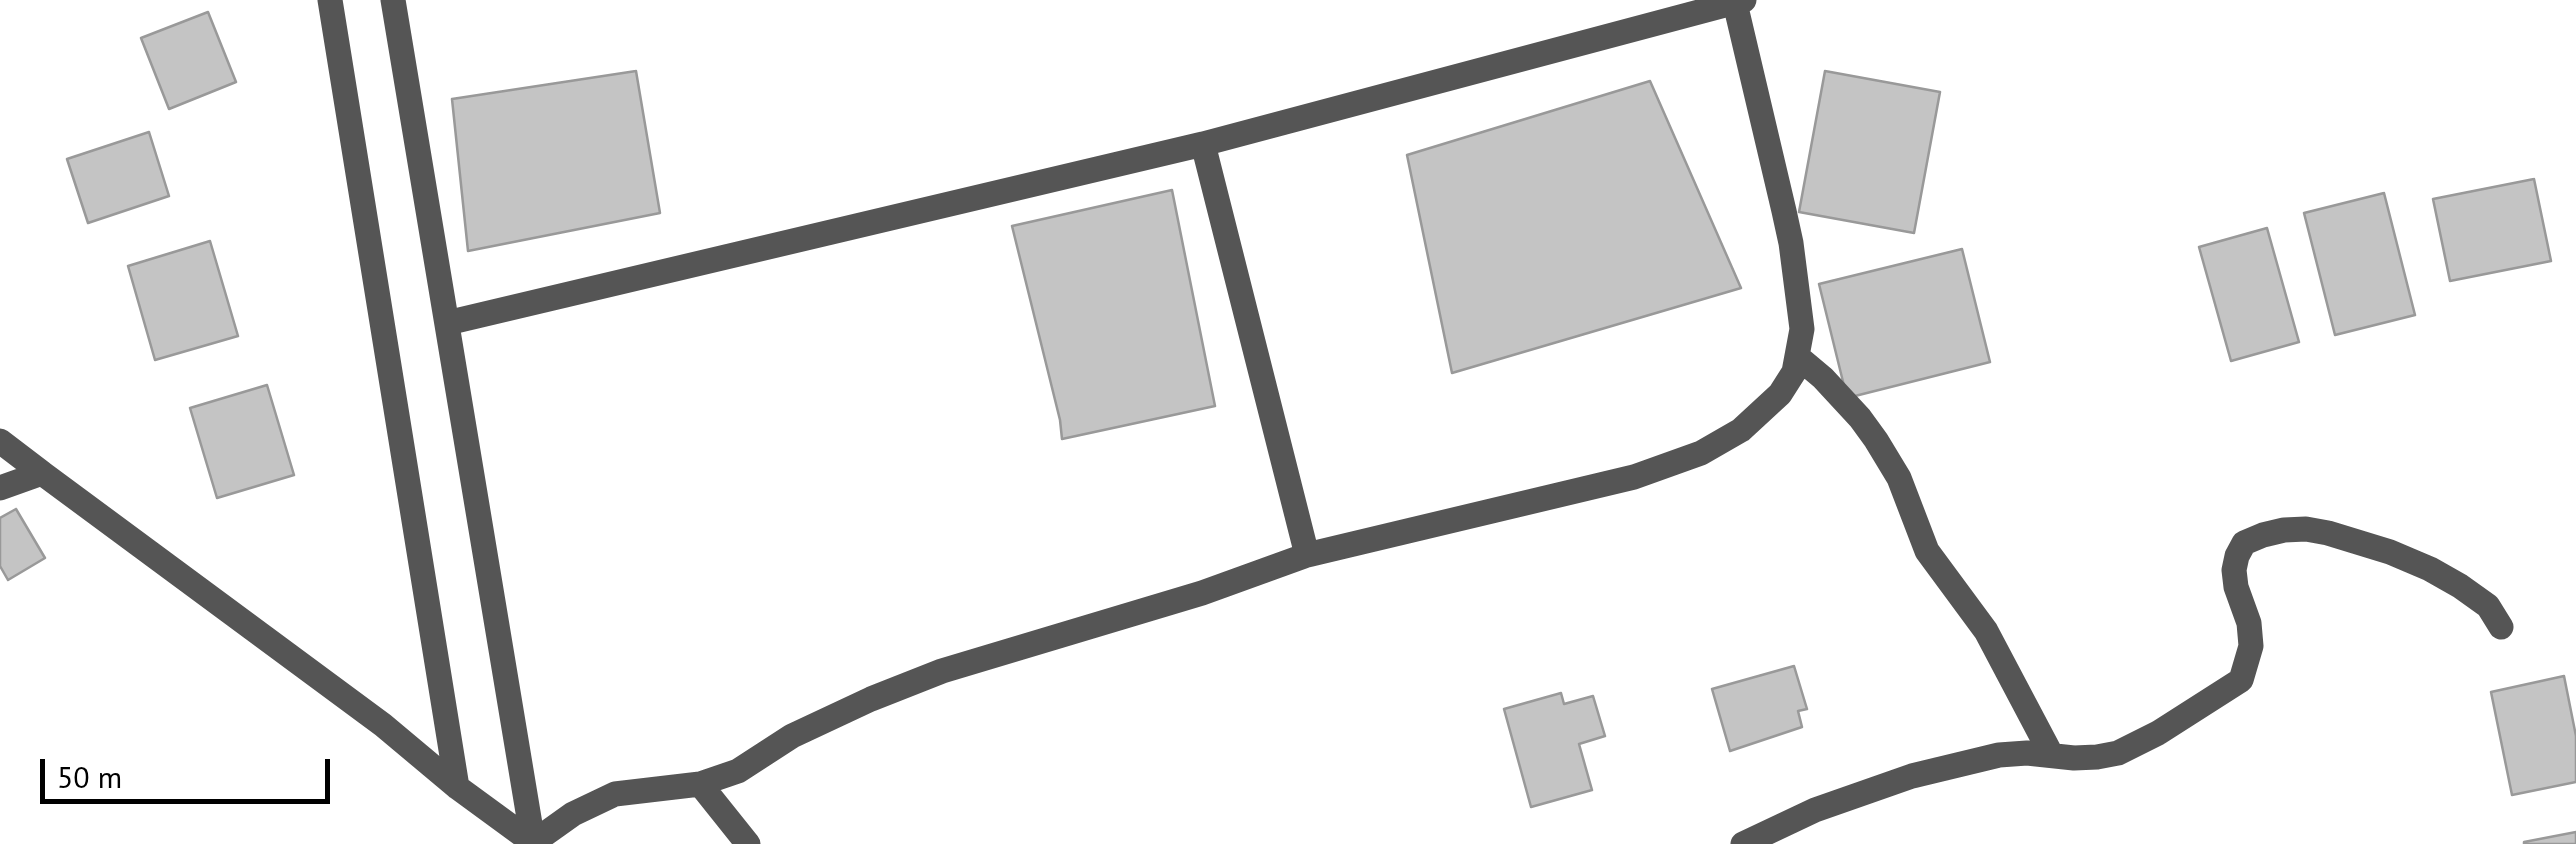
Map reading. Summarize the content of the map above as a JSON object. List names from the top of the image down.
{
  "scale_bar": "50 m"
}
